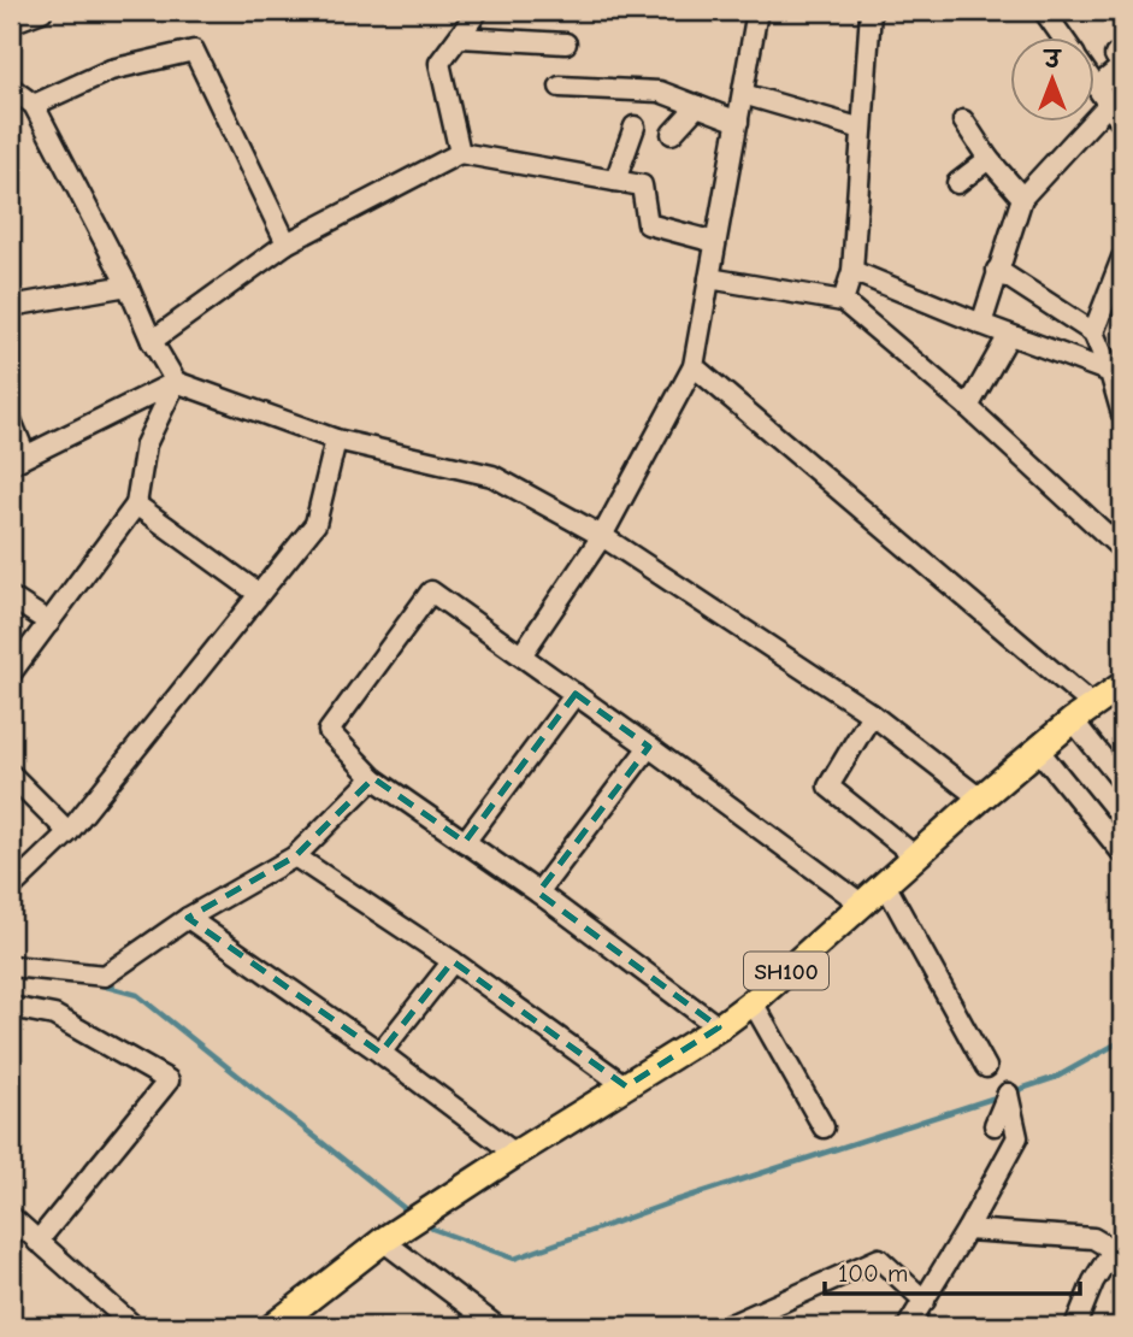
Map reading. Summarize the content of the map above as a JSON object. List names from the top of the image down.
{
  "streets": {
    "main road": ["SH100"]
  },
  "scale_bar": "100 m",
  "north": "top"
}
